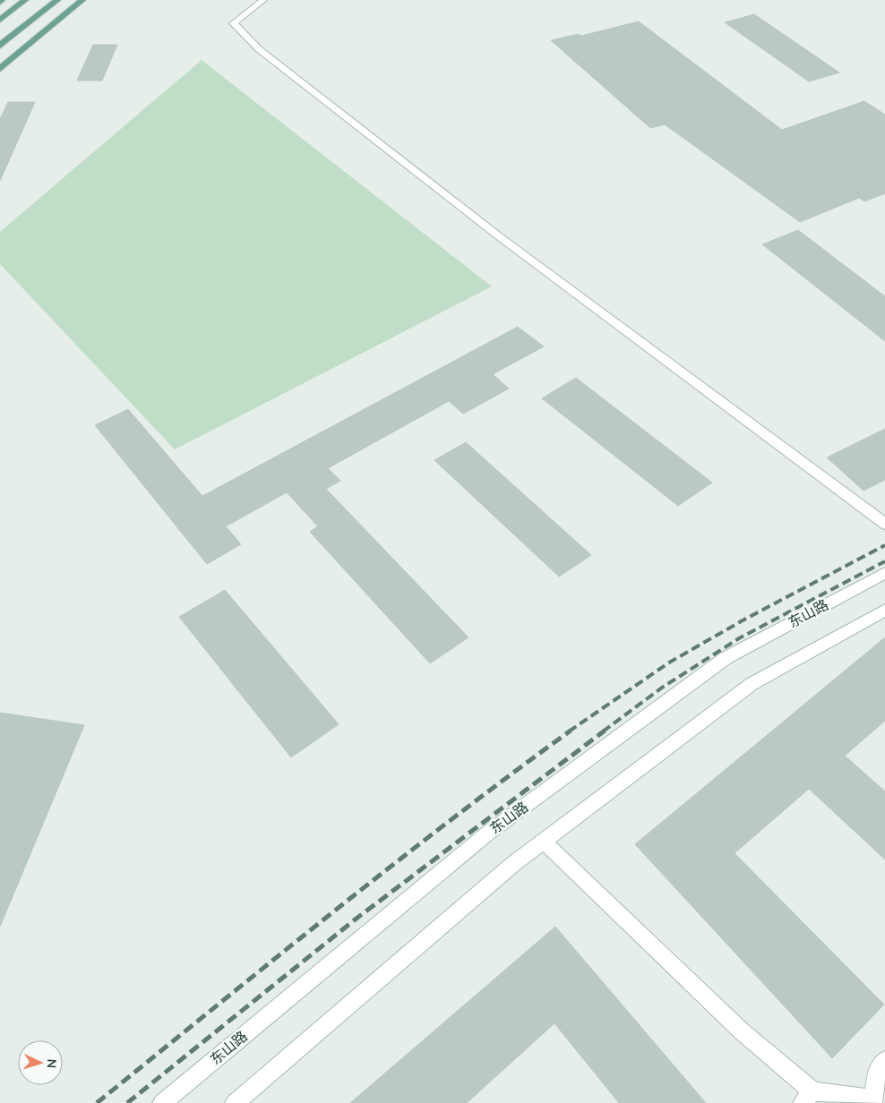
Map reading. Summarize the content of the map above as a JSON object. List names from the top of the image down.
{
  "streets": {
    "street": ["东山路"]
  },
  "north": "right"
}
